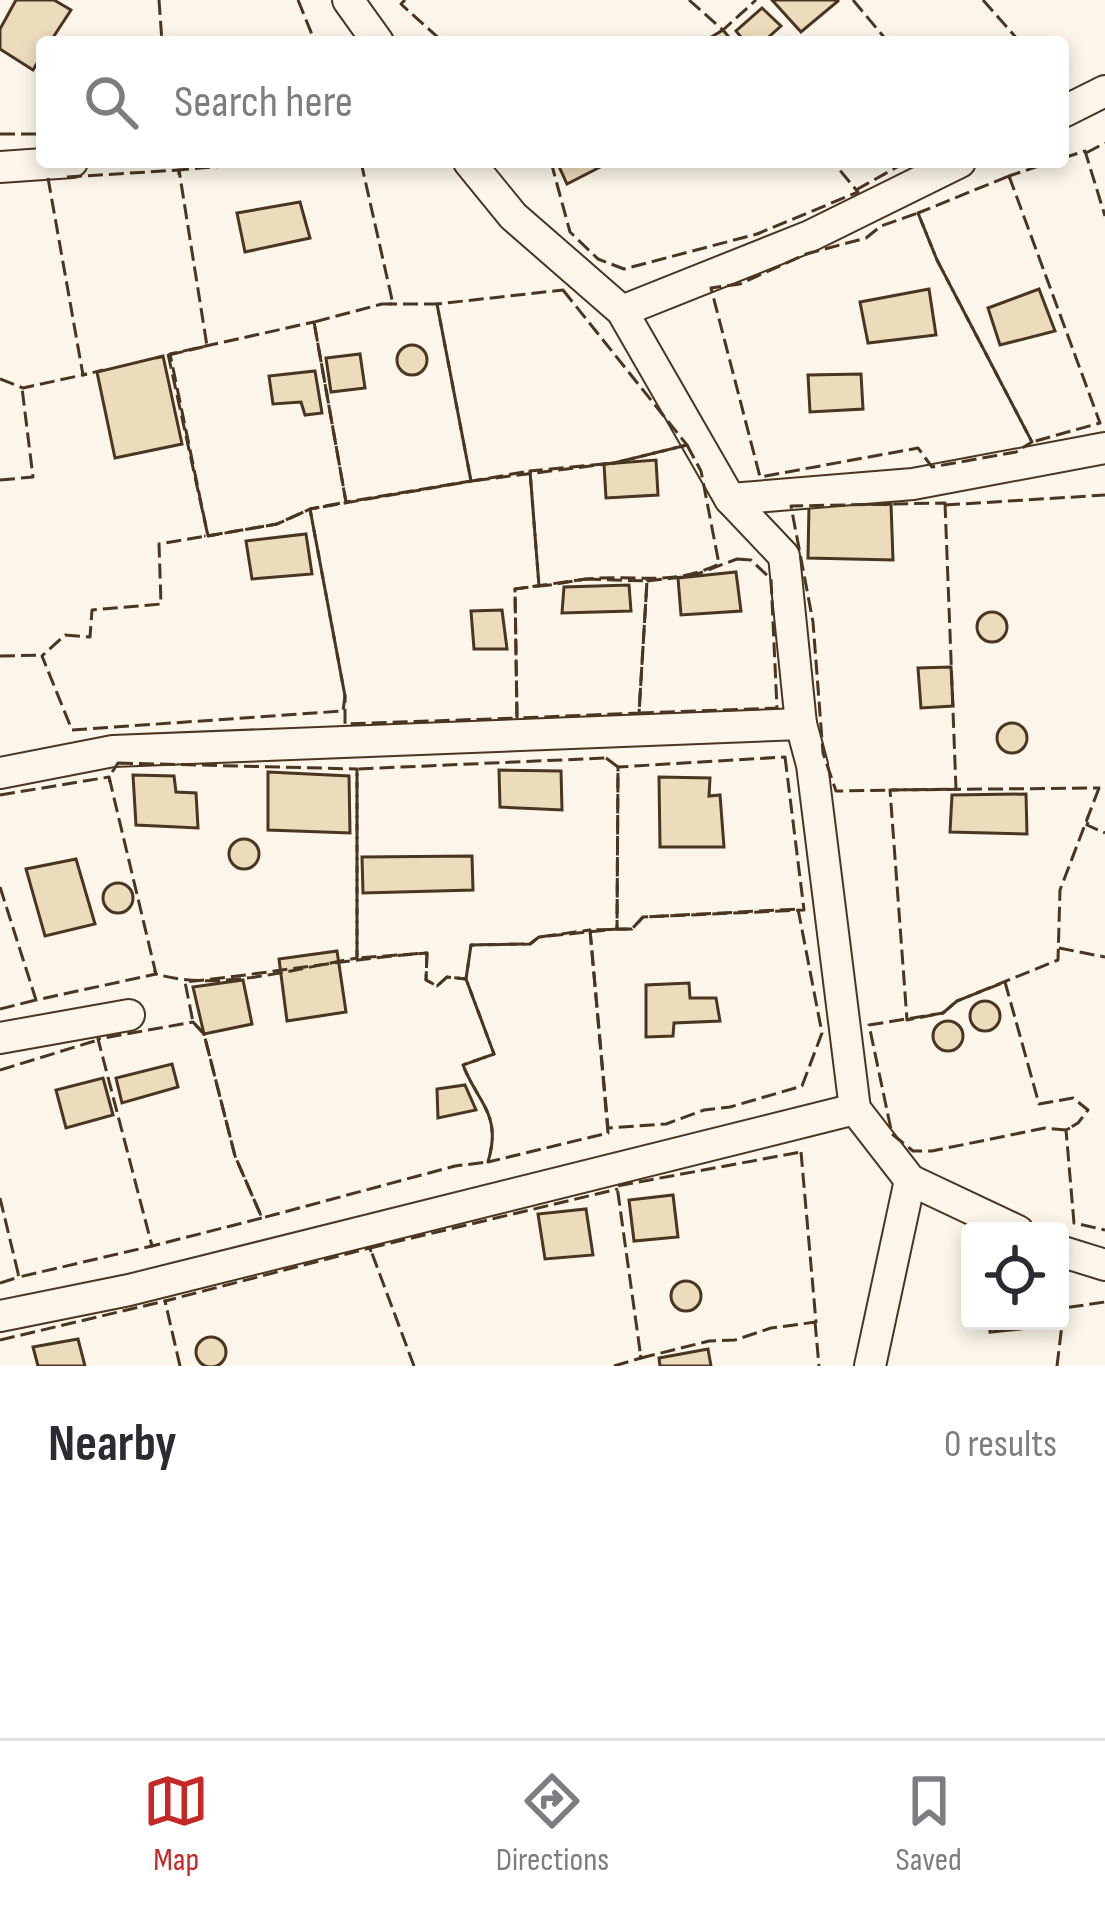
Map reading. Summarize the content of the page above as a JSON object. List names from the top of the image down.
{
  "page": {
    "search": "Search here",
    "heading": ["Nearby", "0 results"],
    "nav": ["Map", "Directions", "Saved"]
  }
}
